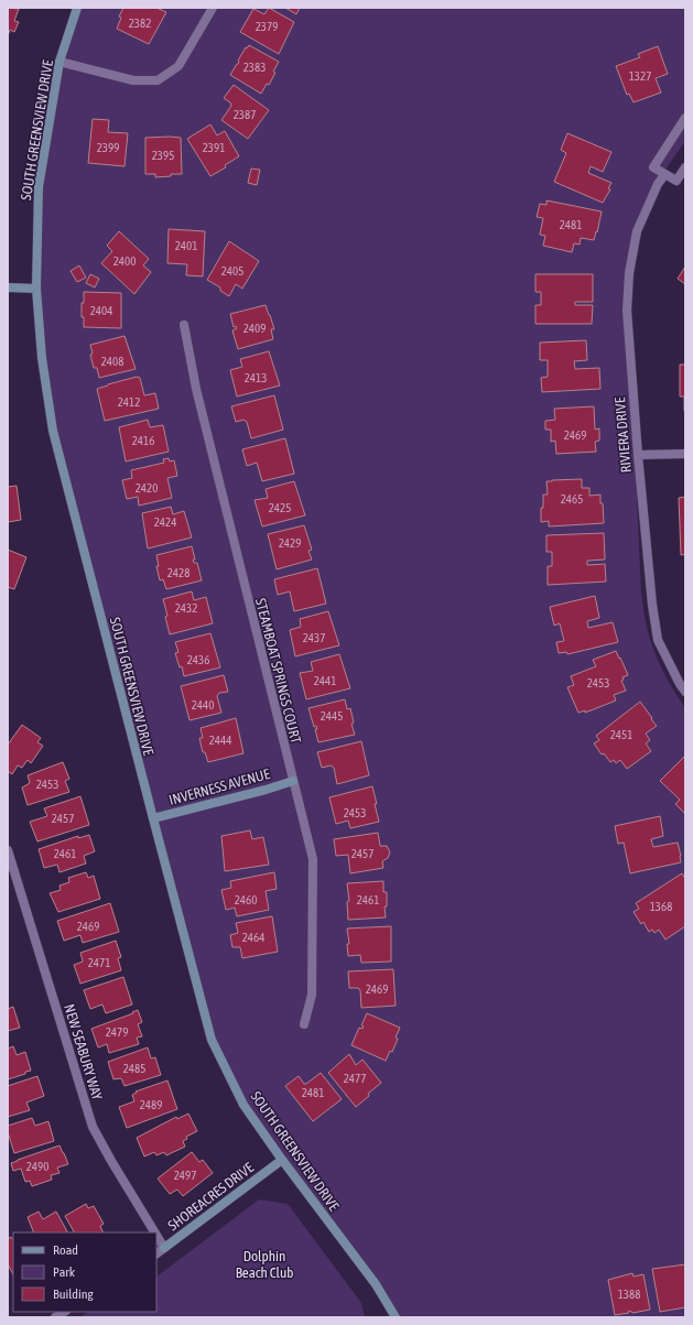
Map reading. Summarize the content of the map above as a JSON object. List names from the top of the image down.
{
  "streets": {
    "street": [
      "SOUTH GREENSVIEW DRIVE",
      "RIVIERA DRIVE",
      "STEAMBOAT SPRINGS COURT",
      "INVERNESS AVENUE",
      "NEW SEABURY WAY",
      "SHOREACRES DRIVE"
    ]
  },
  "crossings": [
    ["SOUTH GREENSVIEW DRIVE", "INVERNESS AVENUE"],
    ["SOUTH GREENSVIEW DRIVE", "SHOREACRES DRIVE"],
    ["STEAMBOAT SPRINGS COURT", "INVERNESS AVENUE"],
    ["NEW SEABURY WAY", "SHOREACRES DRIVE"]
  ],
  "parks": ["Dolphin Beach Club"],
  "house_numbers": [
    "2382",
    "2379",
    "2383",
    "1327",
    "2387",
    "2399",
    "2391",
    "2395",
    "2481",
    "2401",
    "2400",
    "2405",
    "2404",
    "2409",
    "2408",
    "2413",
    "2412",
    "2469",
    "2416",
    "2420",
    "2465",
    "2425",
    "2424",
    "2429",
    "2428",
    "2432",
    "2437",
    "2436",
    "2441",
    "2453",
    "2440",
    "2445",
    "2451",
    "2444",
    "2453",
    "2453",
    "2457",
    "2461",
    "2457",
    "2460",
    "2461",
    "1368",
    "2469",
    "2464",
    "2471",
    "2469",
    "2479",
    "2485",
    "2477",
    "2481",
    "2489",
    "2490",
    "2497",
    "1388"
  ],
  "legend": ["Road", "Park", "Building"]
}
